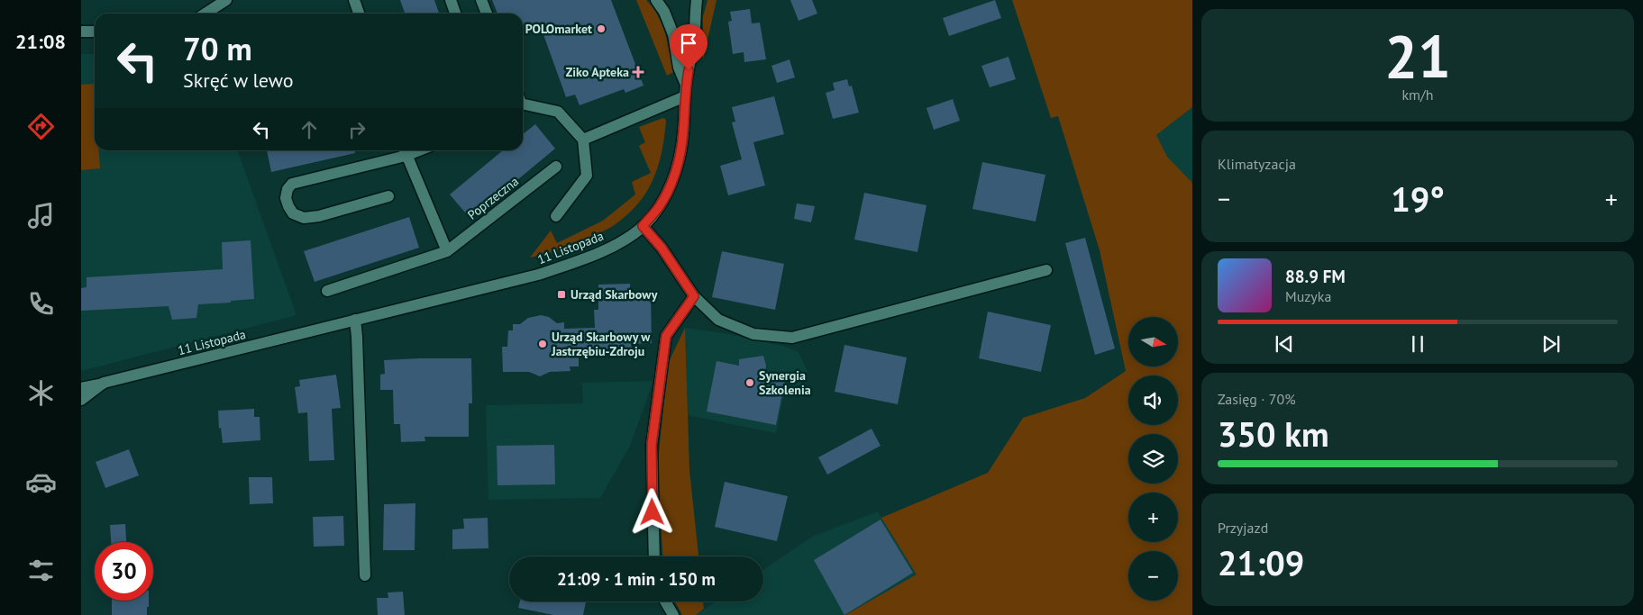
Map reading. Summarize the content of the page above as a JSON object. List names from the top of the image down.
{
  "streets": {
    "street": ["Poprzeczna", "11 Listopada"]
  },
  "places": {
    "other": ["POLOmarket", "Urząd Skarbowy w Jastrzębiu-Zdroju", "Synergia Szkolenia"],
    "health": ["Ziko Apteka"],
    "transit": ["Urząd Skarbowy"]
  },
  "north": "right",
  "page": {
    "tabs": "21:08",
    "tile": [
      ["21", "km/h"],
      "Klimatyzacja",
      ["Zasięg · 70%", "350 km"],
      ["Przyjazd", "21:09"]
    ],
    "turn": ["70 m", "Skręć w lewo"],
    "heat": ["−", "19°", "+"],
    "song": ["88.9 FM", "Muzyka"],
    "map_buttons": ["+", "−"],
    "limit": "30",
    "trip": "21:09 · 1 min · 150 m"
  }
}
